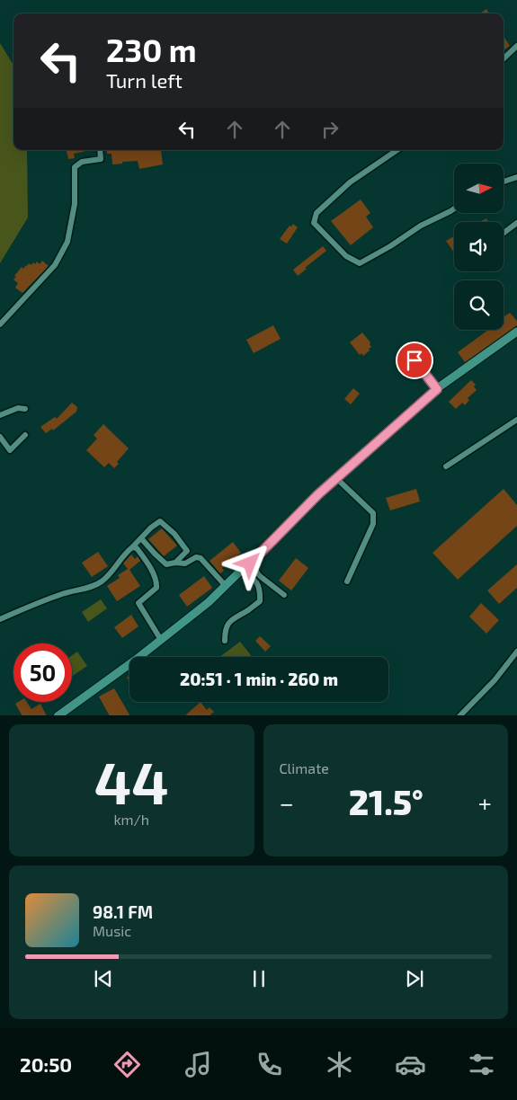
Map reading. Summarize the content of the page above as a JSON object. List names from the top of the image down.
{
  "north": "right",
  "page": {
    "turn": ["230 m", "Turn left"],
    "limit": "50",
    "trip": "20:51 · 1 min · 260 m",
    "tile": [
      ["44", "km/h"],
      "Climate"
    ],
    "heat": ["−", "21.5°", "+"],
    "song": ["98.1 FM", "Music"],
    "tabs": "20:50"
  }
}
